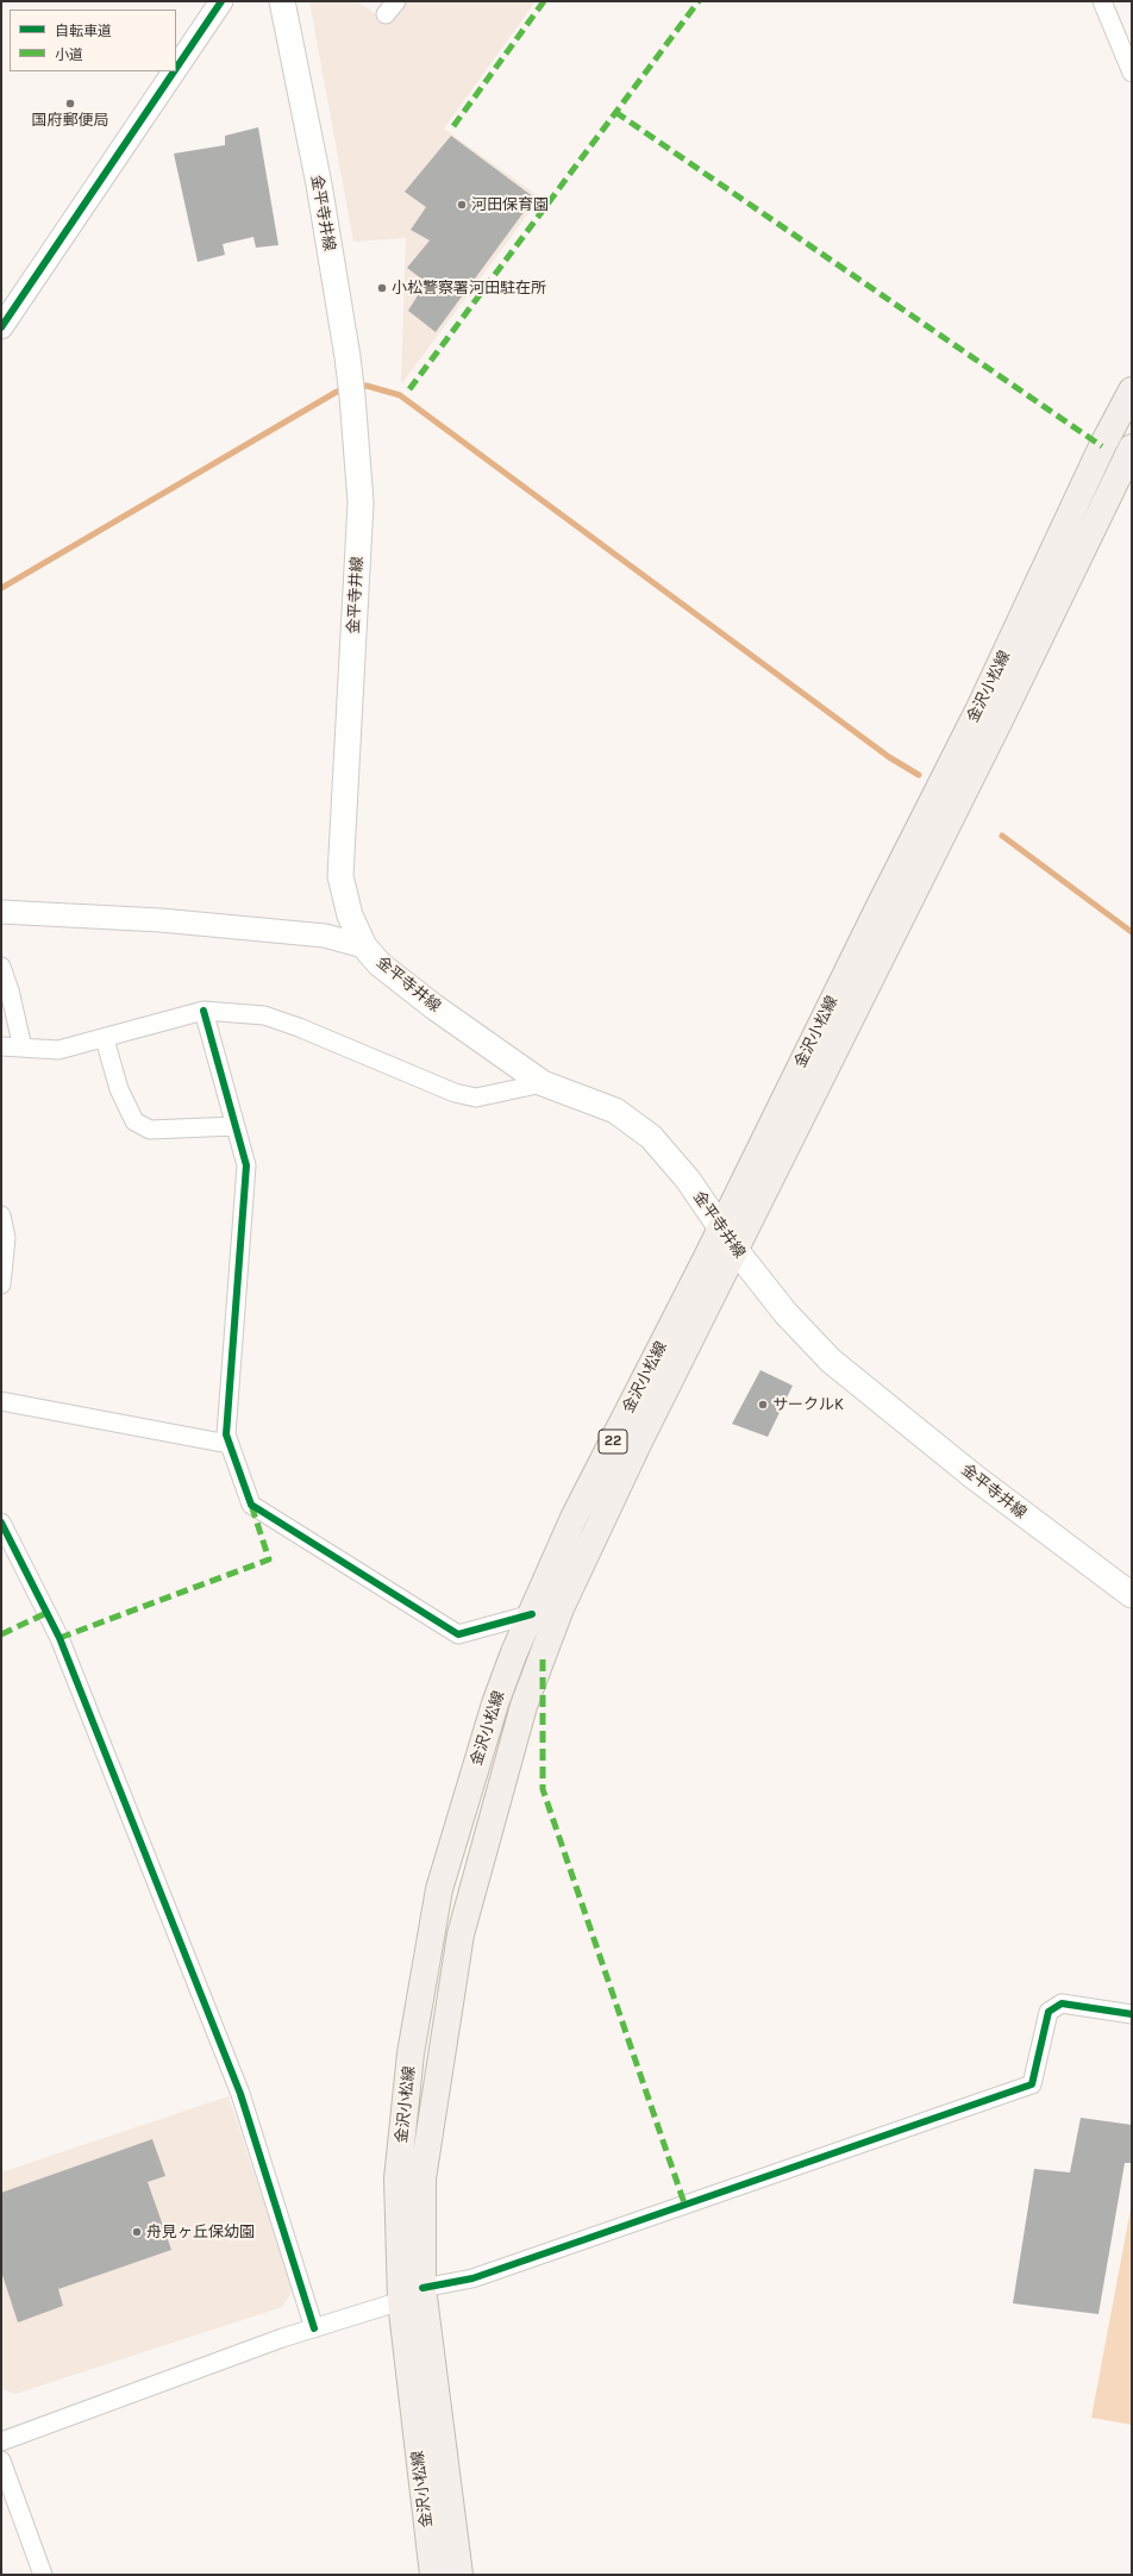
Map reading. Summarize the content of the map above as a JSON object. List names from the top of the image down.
{
  "streets": {
    "main road": ["金平寺井線", "金沢小松線", "22"]
  },
  "crossings": [
    ["金平寺井線", "金沢小松線"]
  ],
  "places": [
    "国府郵便局",
    "河田保育園",
    "小松警察署河田駐在所",
    "サークルK",
    "舟見ヶ丘保幼園"
  ],
  "legend": ["自転車道", "小道"]
}
